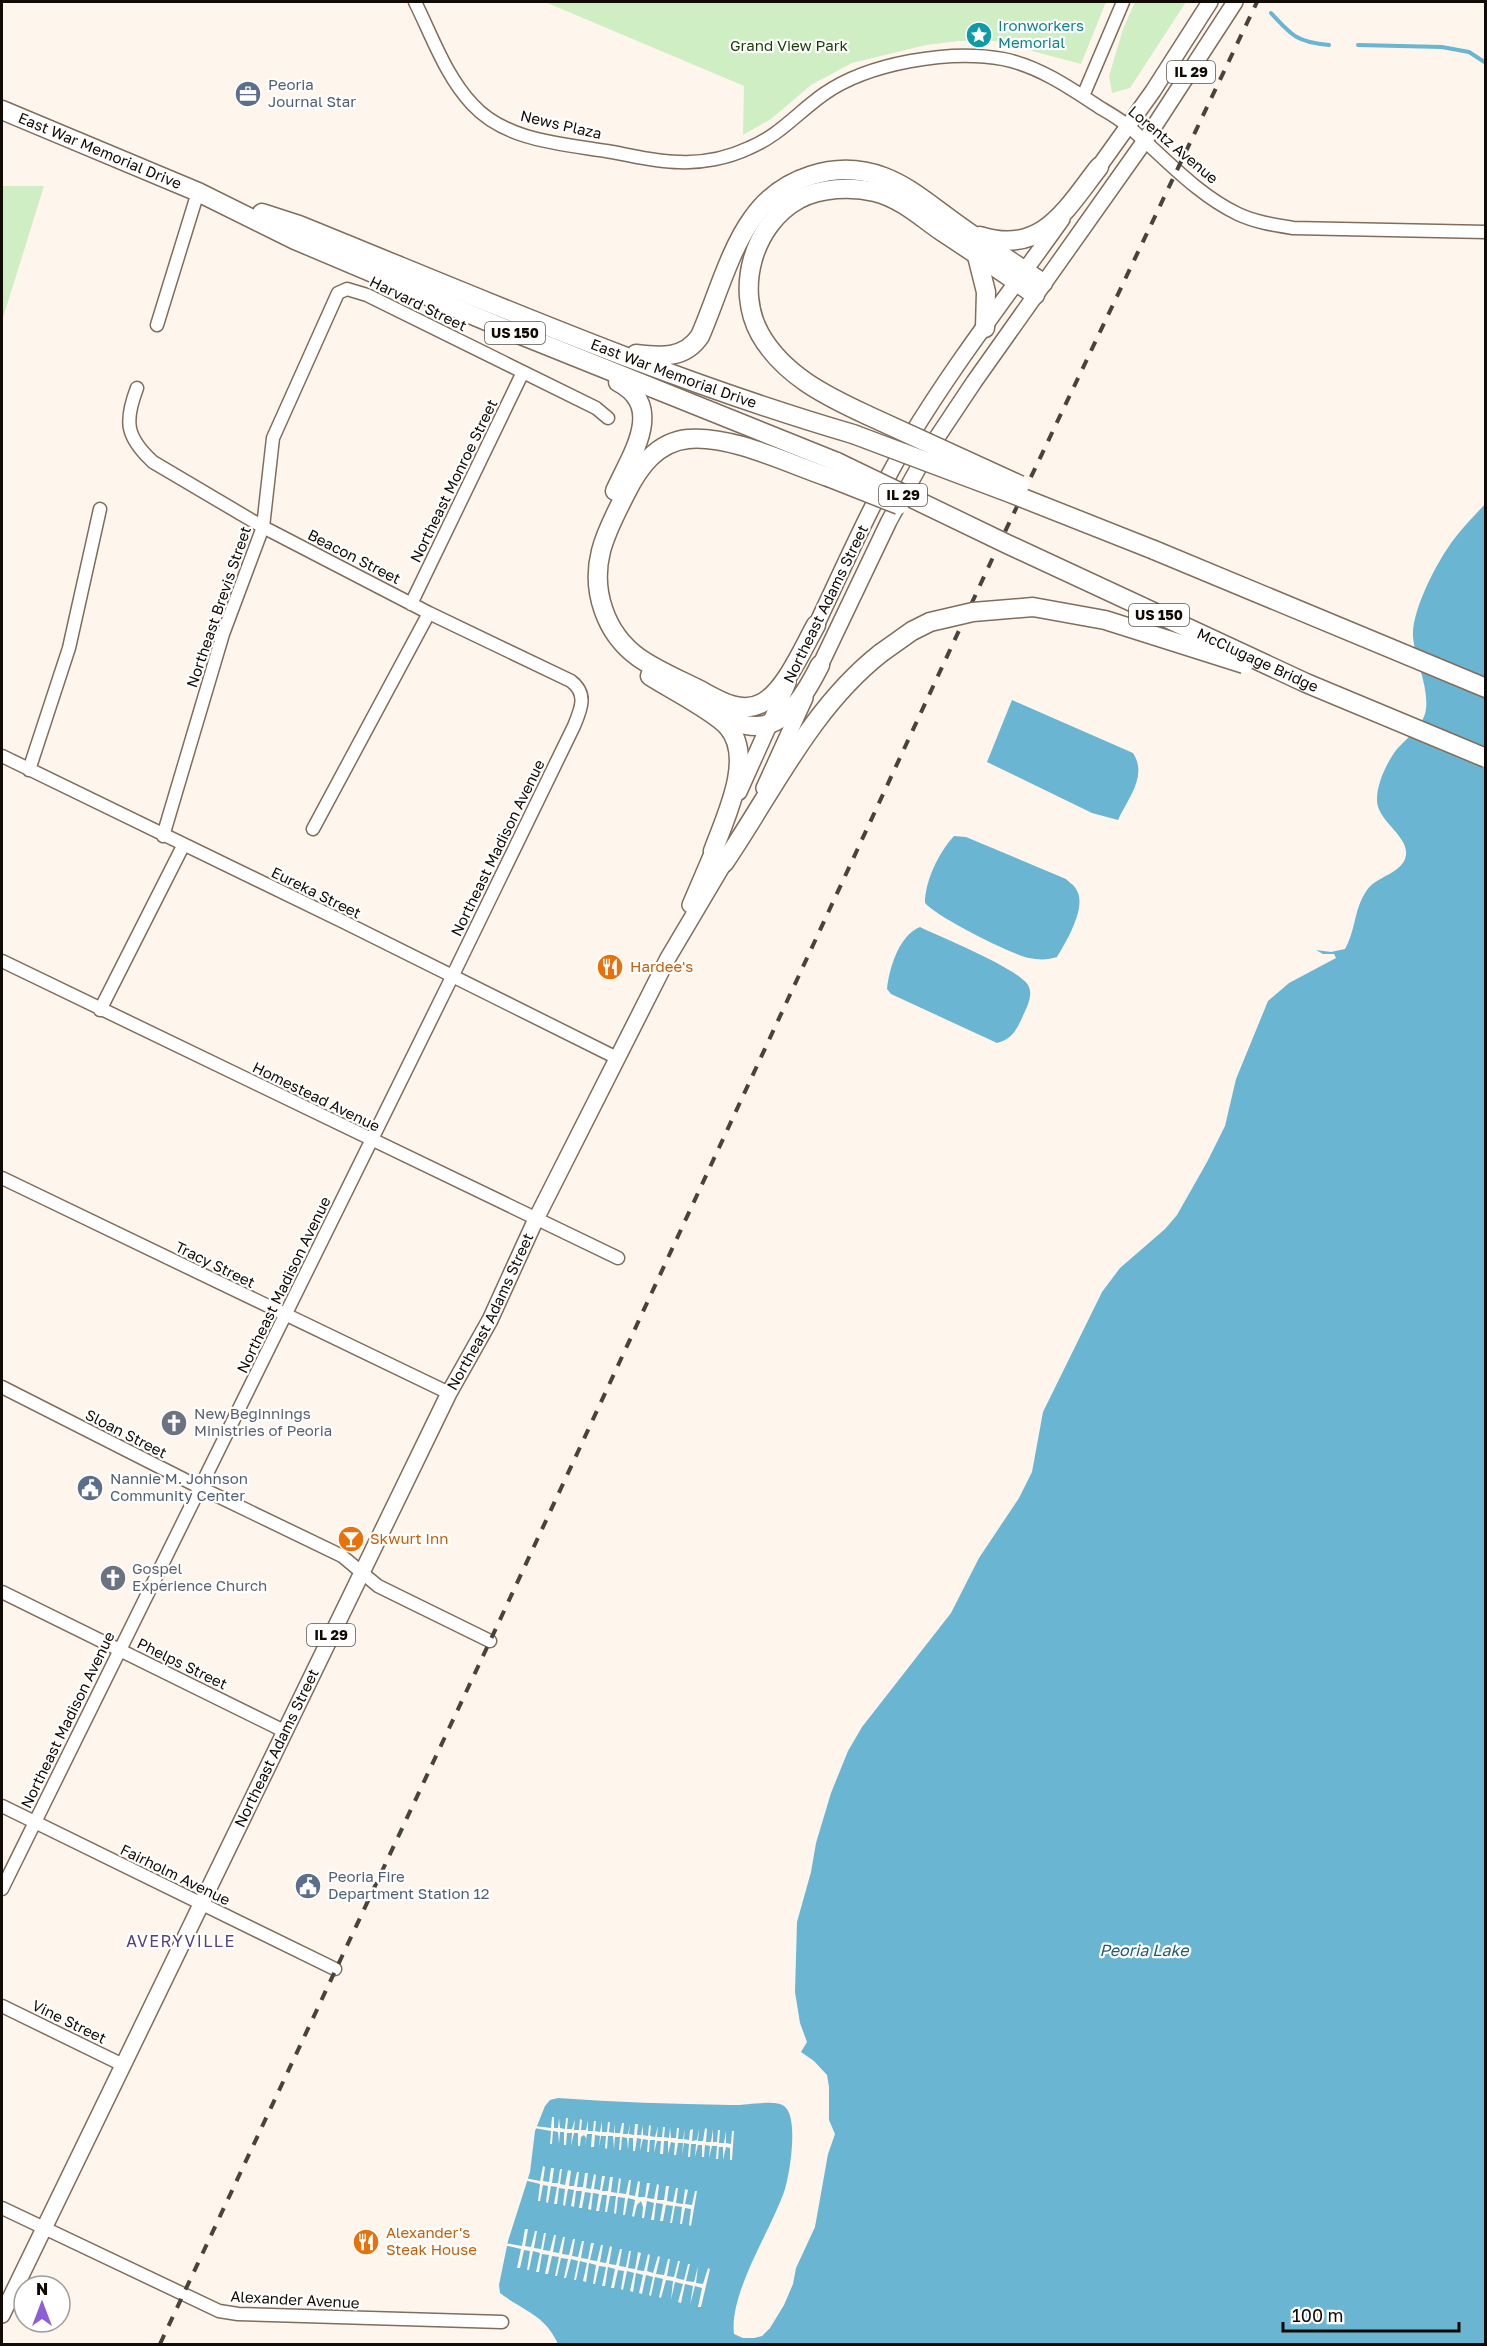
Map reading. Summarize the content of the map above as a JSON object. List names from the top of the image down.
{
  "streets": {
    "highway": ["East War Memorial Drive", "US 150", "McClugage Bridge"],
    "main road": ["IL 29", "Northeast Adams Street"],
    "street": [
      "News Plaza",
      "Lorentz Avenue",
      "Harvard Street",
      "Northeast Monroe Street",
      "Beacon Street",
      "Northeast Brevis Street",
      "Northeast Madison Avenue",
      "Eureka Street",
      "Homestead Avenue",
      "Tracy Street",
      "Sloan Street",
      "Phelps Street",
      "Fairholm Avenue",
      "Vine Street",
      "Alexander Avenue"
    ]
  },
  "crossings": [
    ["IL 29", "Lorentz Avenue"],
    ["IL 29", "Northeast Adams Street"],
    ["News Plaza", "Lorentz Avenue"],
    ["Lorentz Avenue", "Northeast Adams Street"],
    ["East War Memorial Drive", "US 150"],
    ["East War Memorial Drive", "McClugage Bridge"],
    ["Harvard Street", "Northeast Monroe Street"],
    ["Harvard Street", "Northeast Brevis Street"],
    ["Northeast Monroe Street", "Beacon Street"],
    ["Beacon Street", "Northeast Brevis Street"],
    ["Beacon Street", "Northeast Madison Avenue"],
    ["Northeast Adams Street", "Eureka Street"],
    ["Northeast Adams Street", "Homestead Avenue"],
    ["Northeast Adams Street", "Tracy Street"],
    ["Northeast Adams Street", "Sloan Street"],
    ["Northeast Adams Street", "Phelps Street"],
    ["Northeast Adams Street", "Fairholm Avenue"],
    ["Northeast Adams Street", "Vine Street"],
    ["Northeast Adams Street", "Alexander Avenue"],
    ["Northeast Brevis Street", "Eureka Street"],
    ["Northeast Madison Avenue", "Eureka Street"],
    ["Northeast Madison Avenue", "Homestead Avenue"],
    ["Northeast Madison Avenue", "Tracy Street"],
    ["Northeast Madison Avenue", "Sloan Street"],
    ["Northeast Madison Avenue", "Phelps Street"],
    ["Northeast Madison Avenue", "Fairholm Avenue"]
  ],
  "districts": ["AVERYVILLE"],
  "water": ["Peoria Lake"],
  "parks": ["Grand View Park"],
  "places": {
    "place": ["Ironworkers Memorial"],
    "office": ["Peoria Journal Star"],
    "restaurant": ["Hardee's", "Alexander's Steak House"],
    "church": ["New Beginnings Ministries of Peoria", "Gospel Experience Church"],
    "public building": ["Nannie M. Johnson Community Center", "Peoria Fire Department Station 12"],
    "bar": ["Skwurt Inn"]
  },
  "scale_bar": "100 m",
  "north": "top"
}
